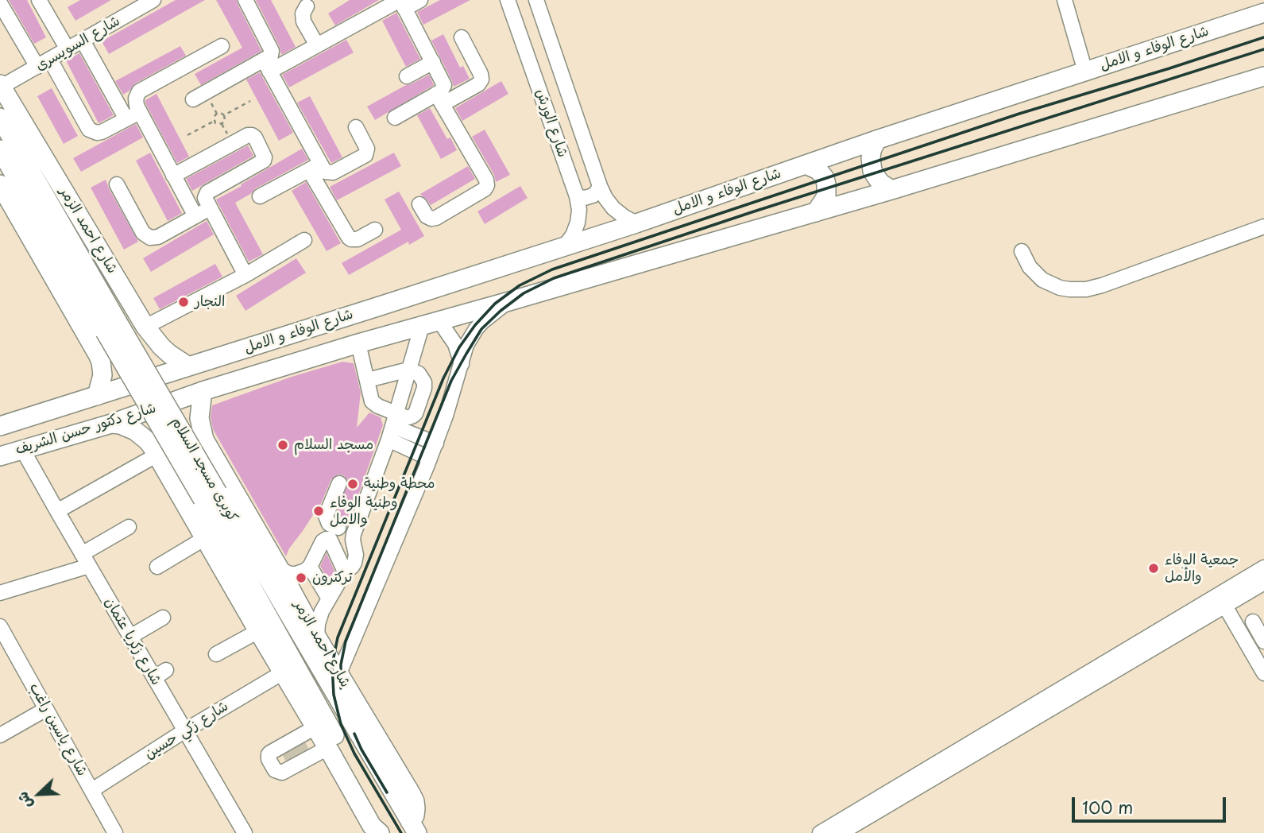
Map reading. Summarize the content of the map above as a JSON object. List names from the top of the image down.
{
  "streets": {
    "main road": [
      "شارع الوفاء و الامل",
      "شارع احمد الزمر",
      "شارع دكتور حسن الشريف",
      "كوبرى مسجد السلام"
    ],
    "street": [
      "شارع السويسرى",
      "شارع الورش",
      "شارع زكريا عثمان",
      "شارع ياسين راغب",
      "شارع زكي حسين"
    ]
  },
  "crossings": [
    ["شارع السويسرى", "شارع احمد الزمر"],
    ["شارع الوفاء و الامل", "شارع الورش"],
    ["شارع الوفاء و الامل", "شارع احمد الزمر"],
    ["شارع الوفاء و الامل", "شارع دكتور حسن الشريف"],
    ["شارع احمد الزمر", "شارع دكتور حسن الشريف"],
    ["شارع احمد الزمر", "كوبرى مسجد السلام"],
    ["شارع دكتور حسن الشريف", "شارع زكريا عثمان"],
    ["شارع زكريا عثمان", "شارع زكي حسين"],
    ["شارع ياسين راغب", "شارع زكي حسين"]
  ],
  "places": [
    "النجار",
    "مسجد السلام",
    "محطة وطنية",
    "وطنية الوفاء والامل",
    "جمعية الوفاء والأمل",
    "تركترون"
  ],
  "scale_bar": "100 m",
  "north": "bottom left"
}
